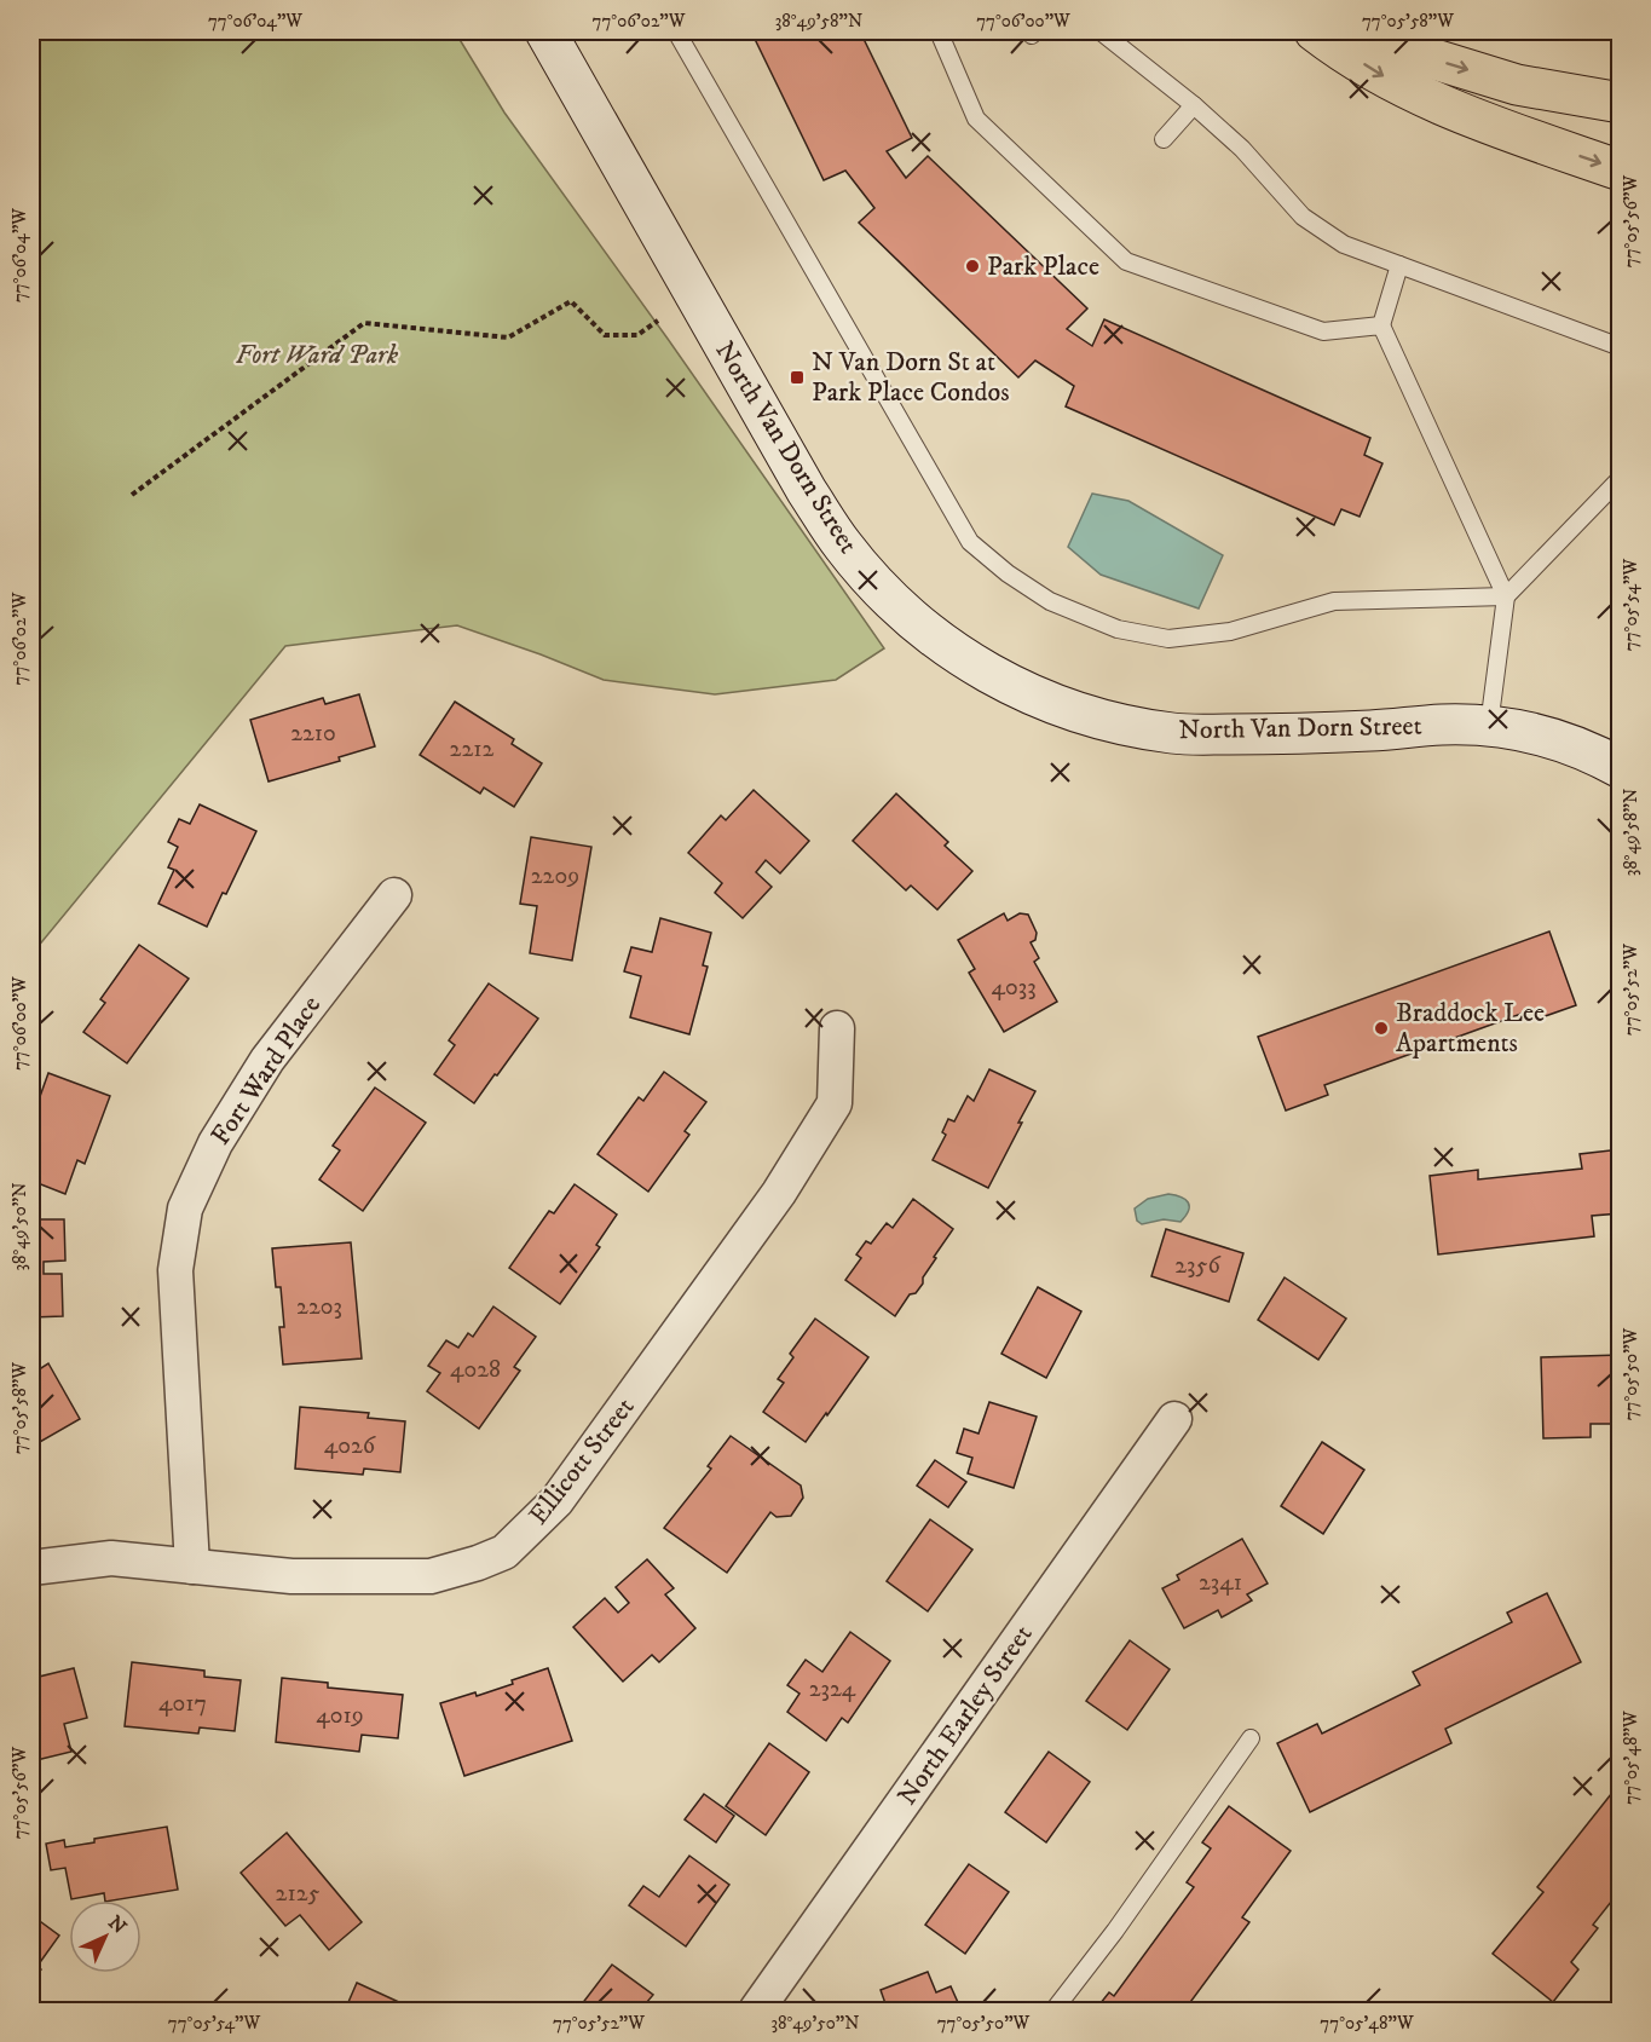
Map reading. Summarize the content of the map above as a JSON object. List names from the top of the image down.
{
  "streets": {
    "main road": ["North Van Dorn Street"],
    "street": ["Fort Ward Place", "Ellicott Street", "North Earley Street"]
  },
  "crossings": [
    ["Fort Ward Place", "Ellicott Street"]
  ],
  "parks": ["Fort Ward Park"],
  "places": {
    "other": ["Park Place", "Braddock Lee Apartments"],
    "transit": ["N Van Dorn St at Park Place Condos"]
  },
  "house_numbers": [
    "2210",
    "2212",
    "2209",
    "4033",
    "2356",
    "2203",
    "4028",
    "4026",
    "2341",
    "2324",
    "4017",
    "4019",
    "2125"
  ],
  "north": "top right",
  "coordinates": [
    "77°06'04\"W",
    "77°06'02\"W",
    "38°49'58\"N",
    "77°06'00\"W",
    "77°05'58\"W",
    "77°05'56\"W",
    "77°05'54\"W",
    "77°05'52\"W",
    "38°49'50\"N",
    "77°05'50\"W",
    "77°05'48\"W"
  ]
}
